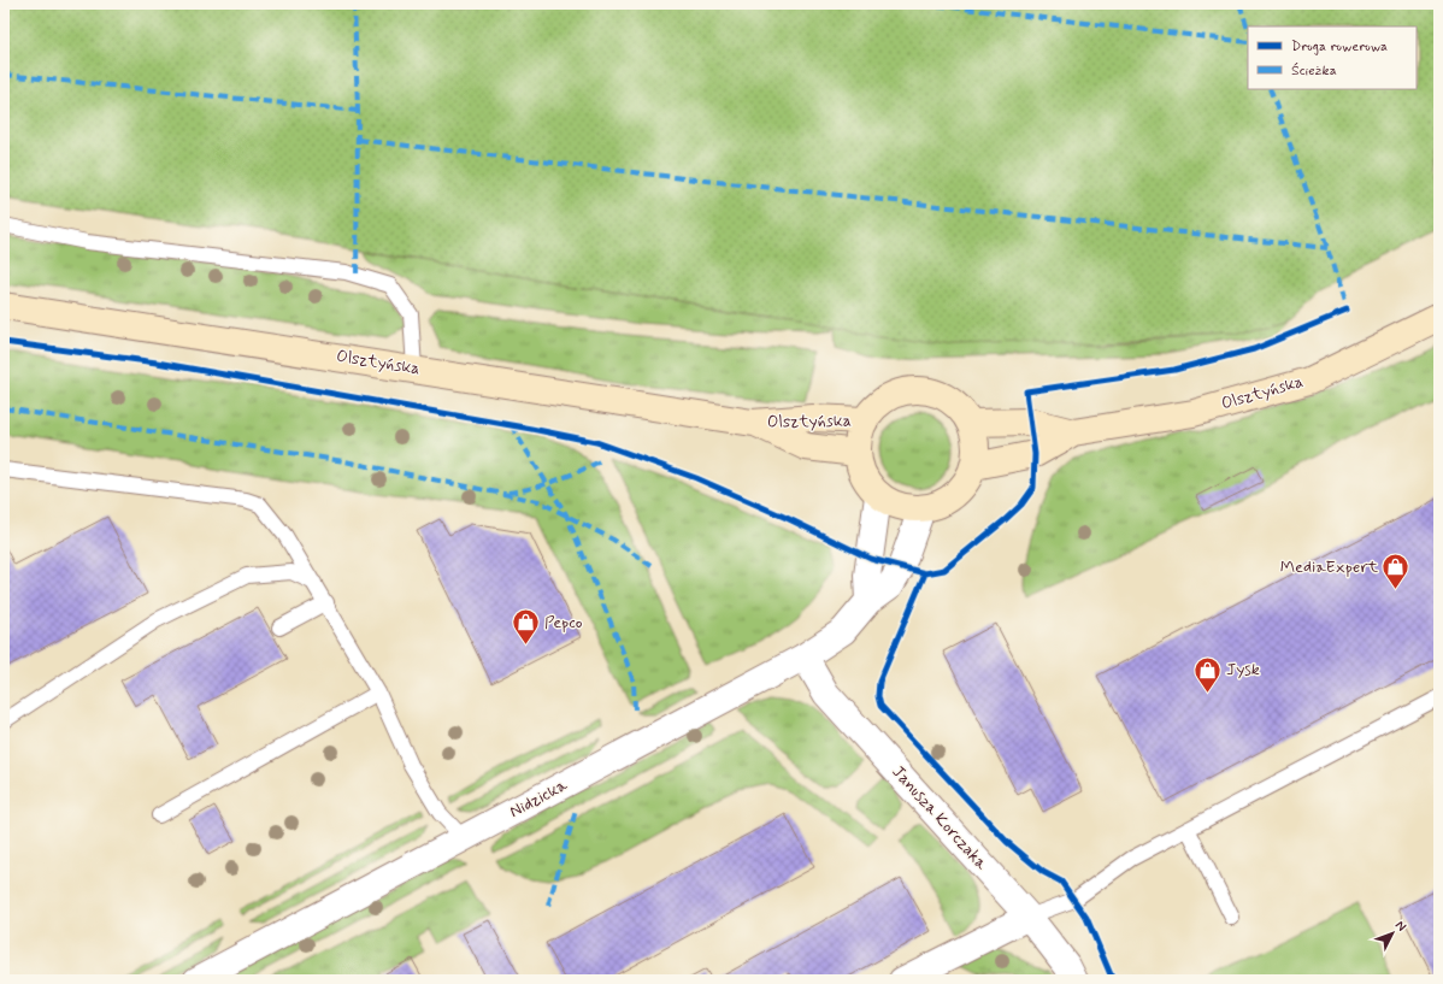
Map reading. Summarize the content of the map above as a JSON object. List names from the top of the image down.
{
  "streets": {
    "main road": ["Olsztyńska"],
    "street": ["Nidzicka", "Janusza Korczaka"]
  },
  "crossings": [
    ["Olsztyńska", "Nidzicka"],
    ["Nidzicka", "Janusza Korczaka"]
  ],
  "places": {
    "shop": ["MediaExpert", "Pepco", "Jysk"]
  },
  "legend": ["Droga rowerowa", "Ścieżka"],
  "north": "top right"
}
